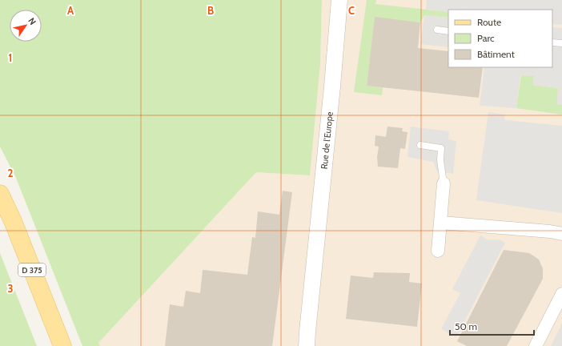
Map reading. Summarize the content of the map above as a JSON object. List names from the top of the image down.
{
  "streets": {
    "main road": ["D 375"],
    "street": ["Rue de l'Europe"]
  },
  "legend": ["Route", "Parc", "Bâtiment"],
  "scale_bar": "50 m",
  "north": "top right",
  "grid": {
    "columns": ["A", "B", "C"],
    "rows": ["1", "2", "3"]
  }
}
